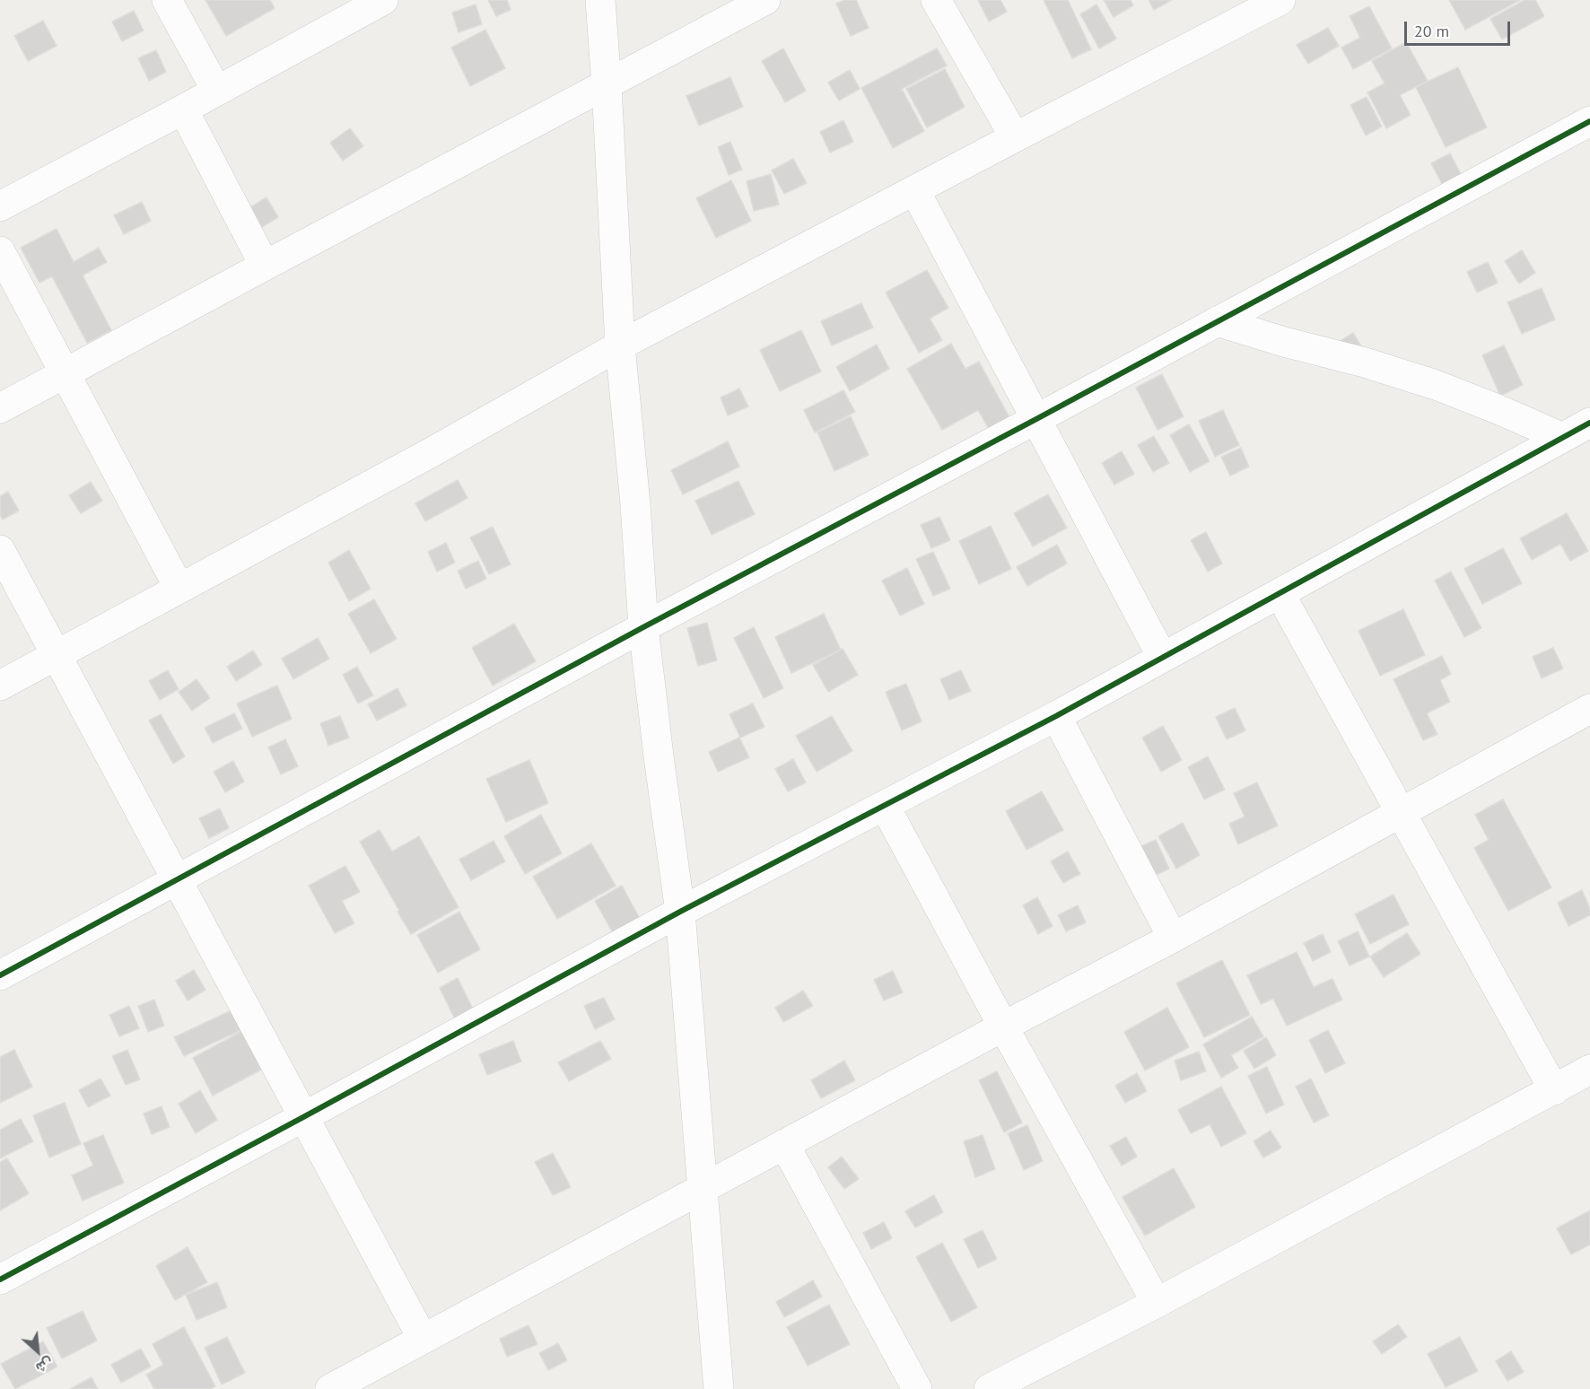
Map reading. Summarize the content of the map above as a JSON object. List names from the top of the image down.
{
  "scale_bar": "20 m",
  "north": "bottom right"
}
